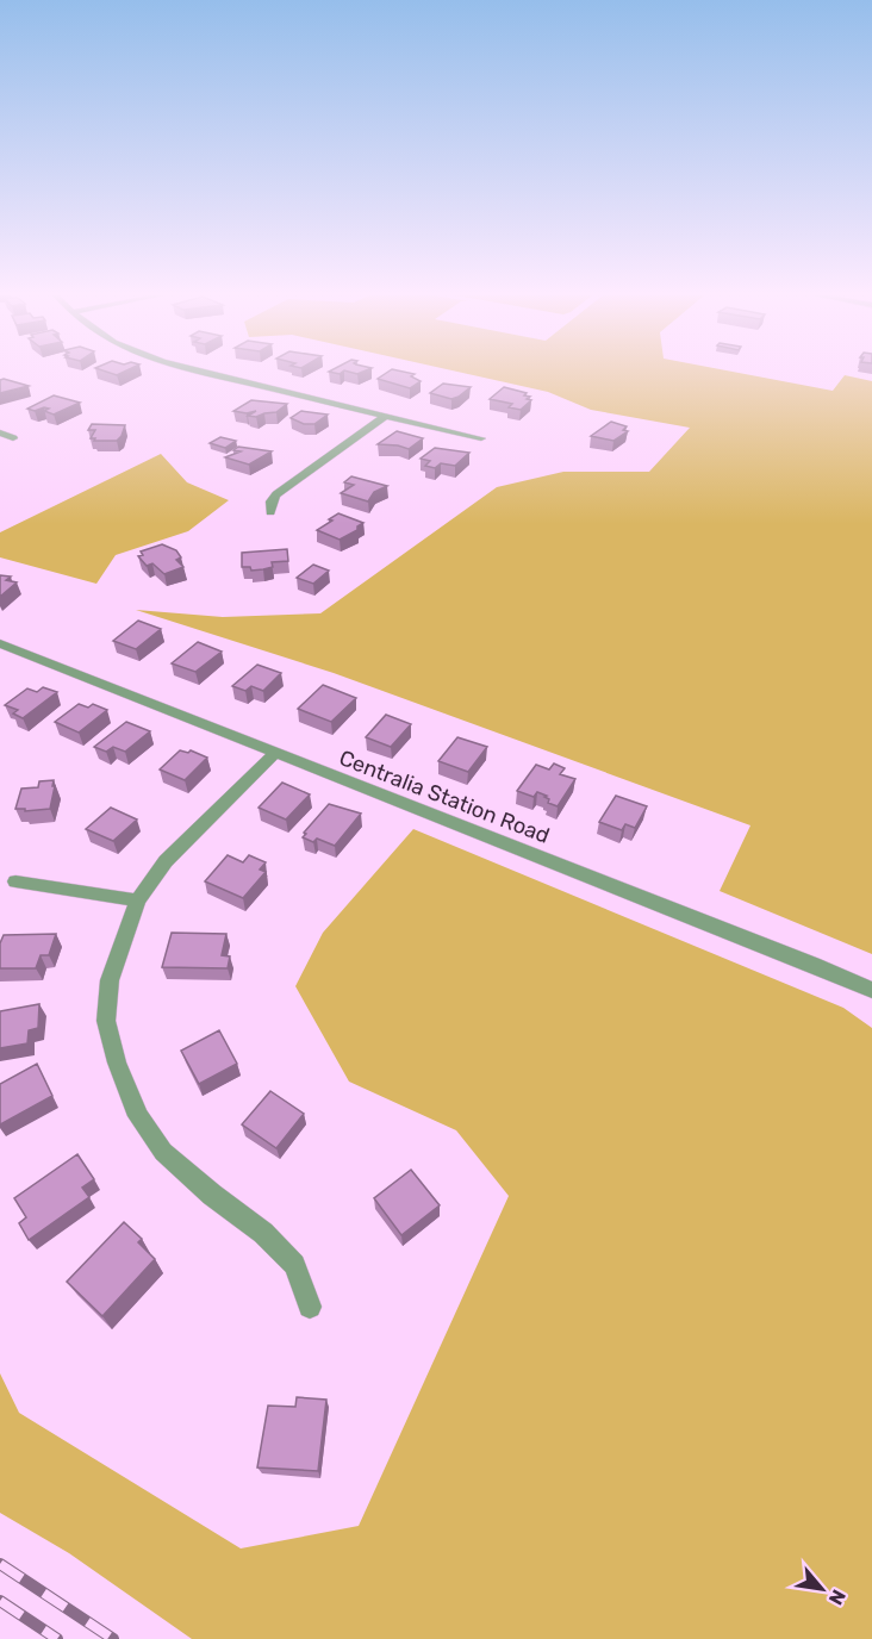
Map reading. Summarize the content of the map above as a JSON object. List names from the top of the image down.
{
  "streets": {
    "street": ["Centralia Station Road"]
  },
  "north": "bottom right"
}
